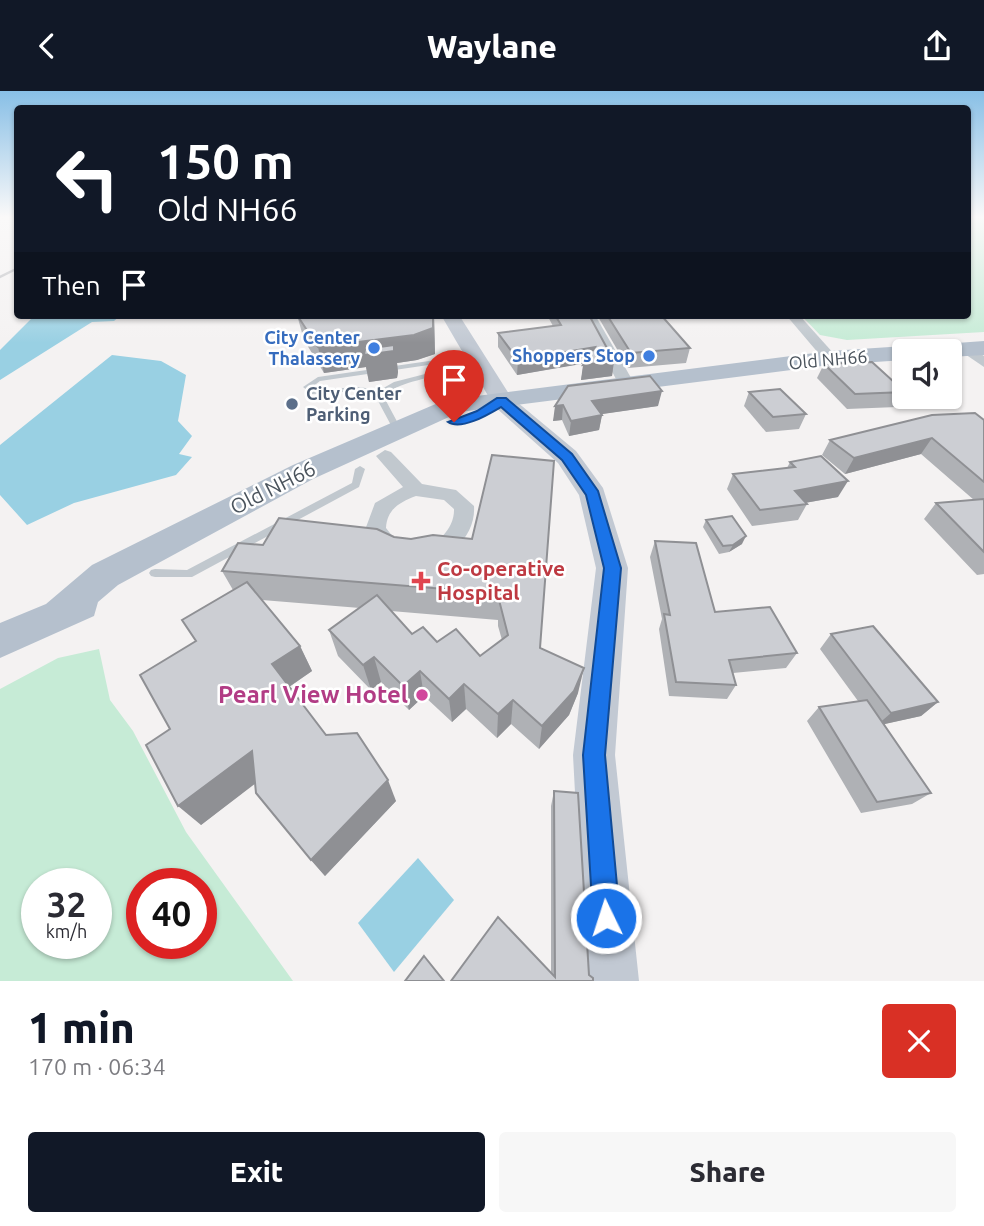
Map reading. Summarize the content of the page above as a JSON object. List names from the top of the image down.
{
  "streets": {
    "main road": ["Old NH66"]
  },
  "places": {
    "other": [
      "City Center Thalassery",
      "Shoppers Stop",
      "City Center Parking",
      "Pearl View Hotel"
    ],
    "health": ["Co-operative Hospital"]
  },
  "page": {
    "header": "Waylane",
    "turn": ["150 m", "Old NH66"],
    "then": "Then",
    "speed": "32 km/h",
    "limit": "40",
    "heading": ["1 min", "170 m · 06:34"],
    "buttons": ["Exit", "Share"]
  }
}
